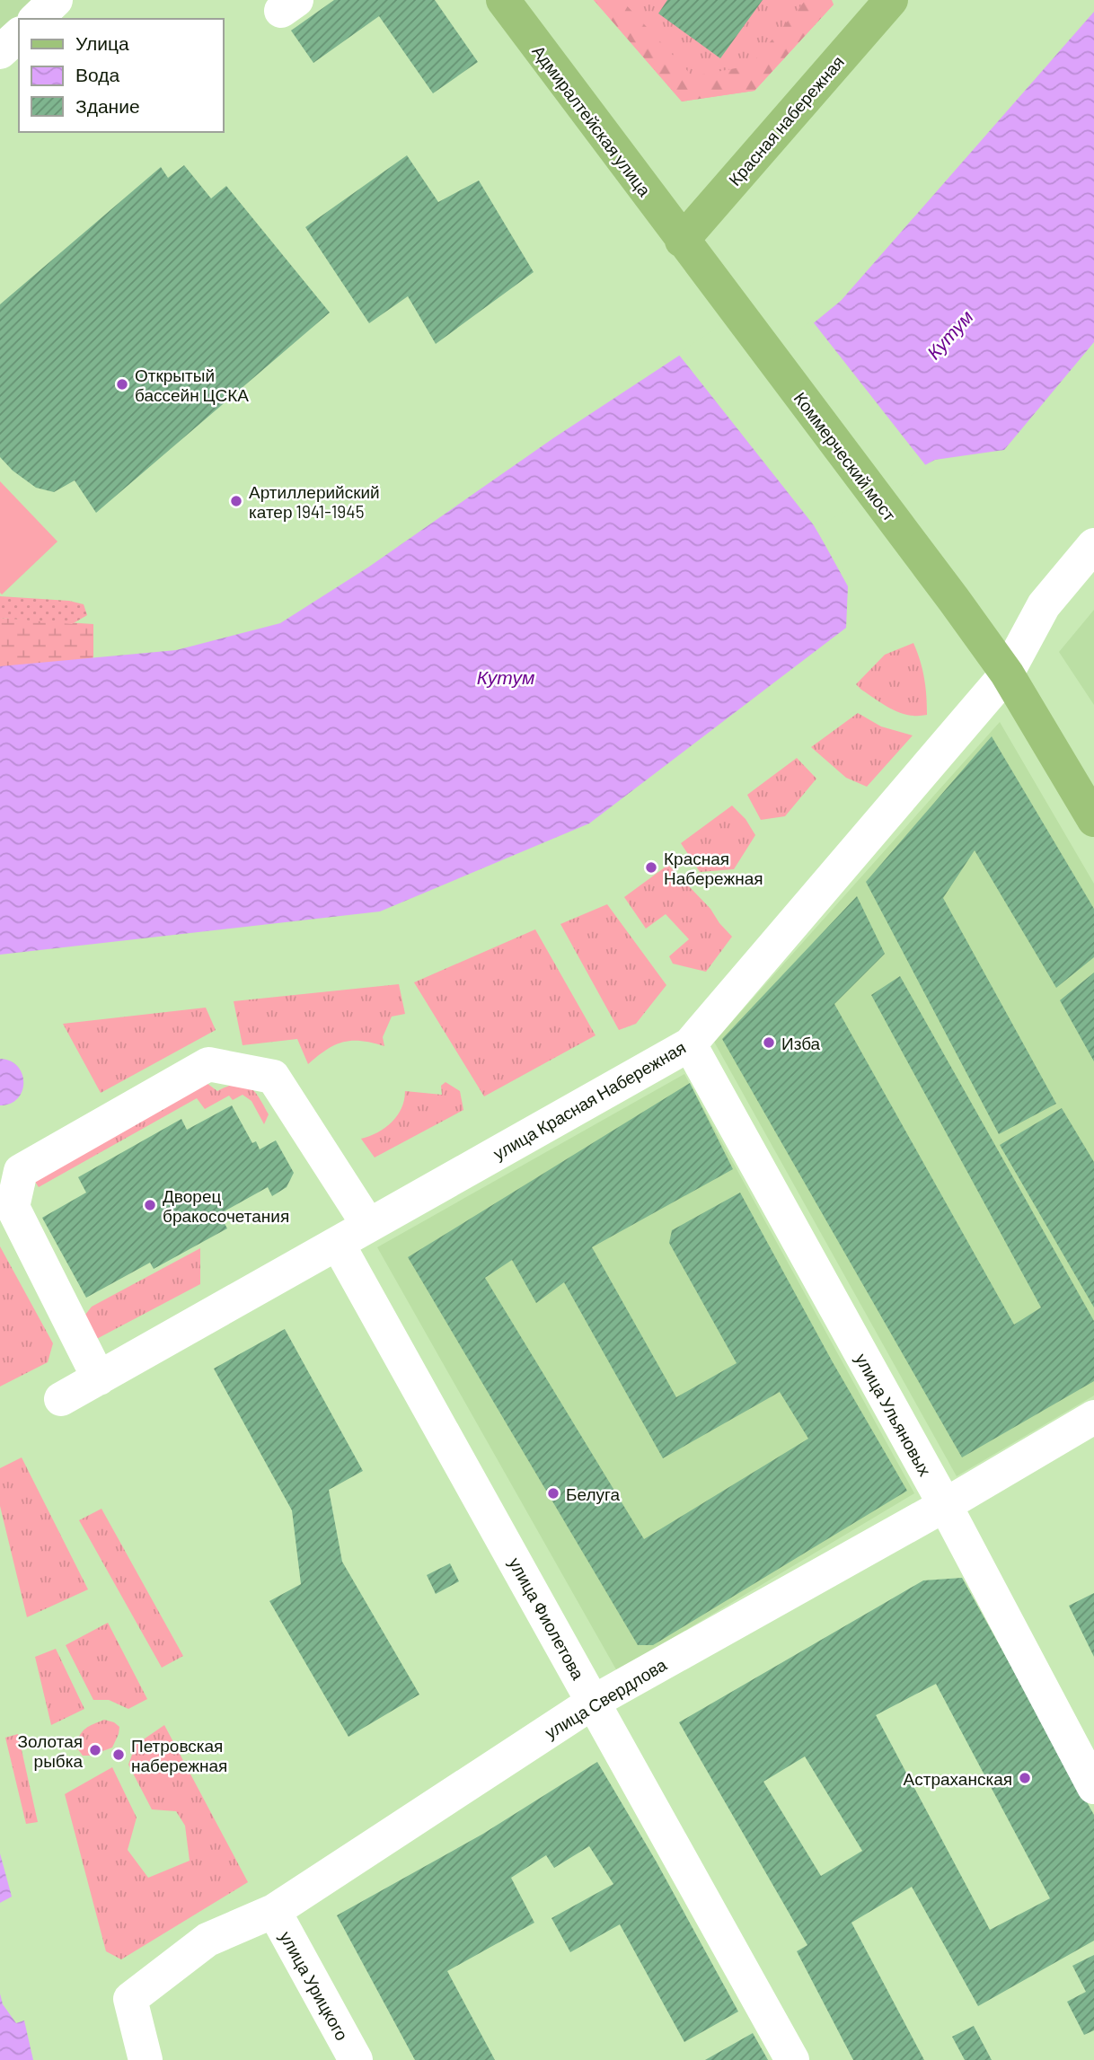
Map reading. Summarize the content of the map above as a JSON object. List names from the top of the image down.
{
  "streets": {
    "main road": ["Адмиралтейская улица", "Красная набережная", "Коммерческий мост"],
    "street": [
      "улица Красная Набережная",
      "улица Ульяновых",
      "улица Фиолетова",
      "улица Свердлова",
      "улица Урицкого"
    ]
  },
  "crossings": [
    ["Адмиралтейская улица", "Красная набережная"],
    ["Адмиралтейская улица", "Коммерческий мост"],
    ["Красная набережная", "Коммерческий мост"],
    ["Коммерческий мост", "улица Красная Набережная"],
    ["улица Красная Набережная", "улица Ульяновых"],
    ["улица Красная Набережная", "улица Фиолетова"],
    ["улица Ульяновых", "улица Свердлова"],
    ["улица Фиолетова", "улица Свердлова"],
    ["улица Свердлова", "улица Урицкого"]
  ],
  "water": ["Кутум"],
  "places": [
    "Открытый бассейн ЦСКА",
    "Артиллерийский катер 1941-1945",
    "Красная Набережная",
    "Изба",
    "Дворец бракосочетания",
    "Белуга",
    "Золотая рыбка",
    "Петровская набережная",
    "Астраханская"
  ],
  "legend": ["Улица", "Вода", "Здание"]
}
